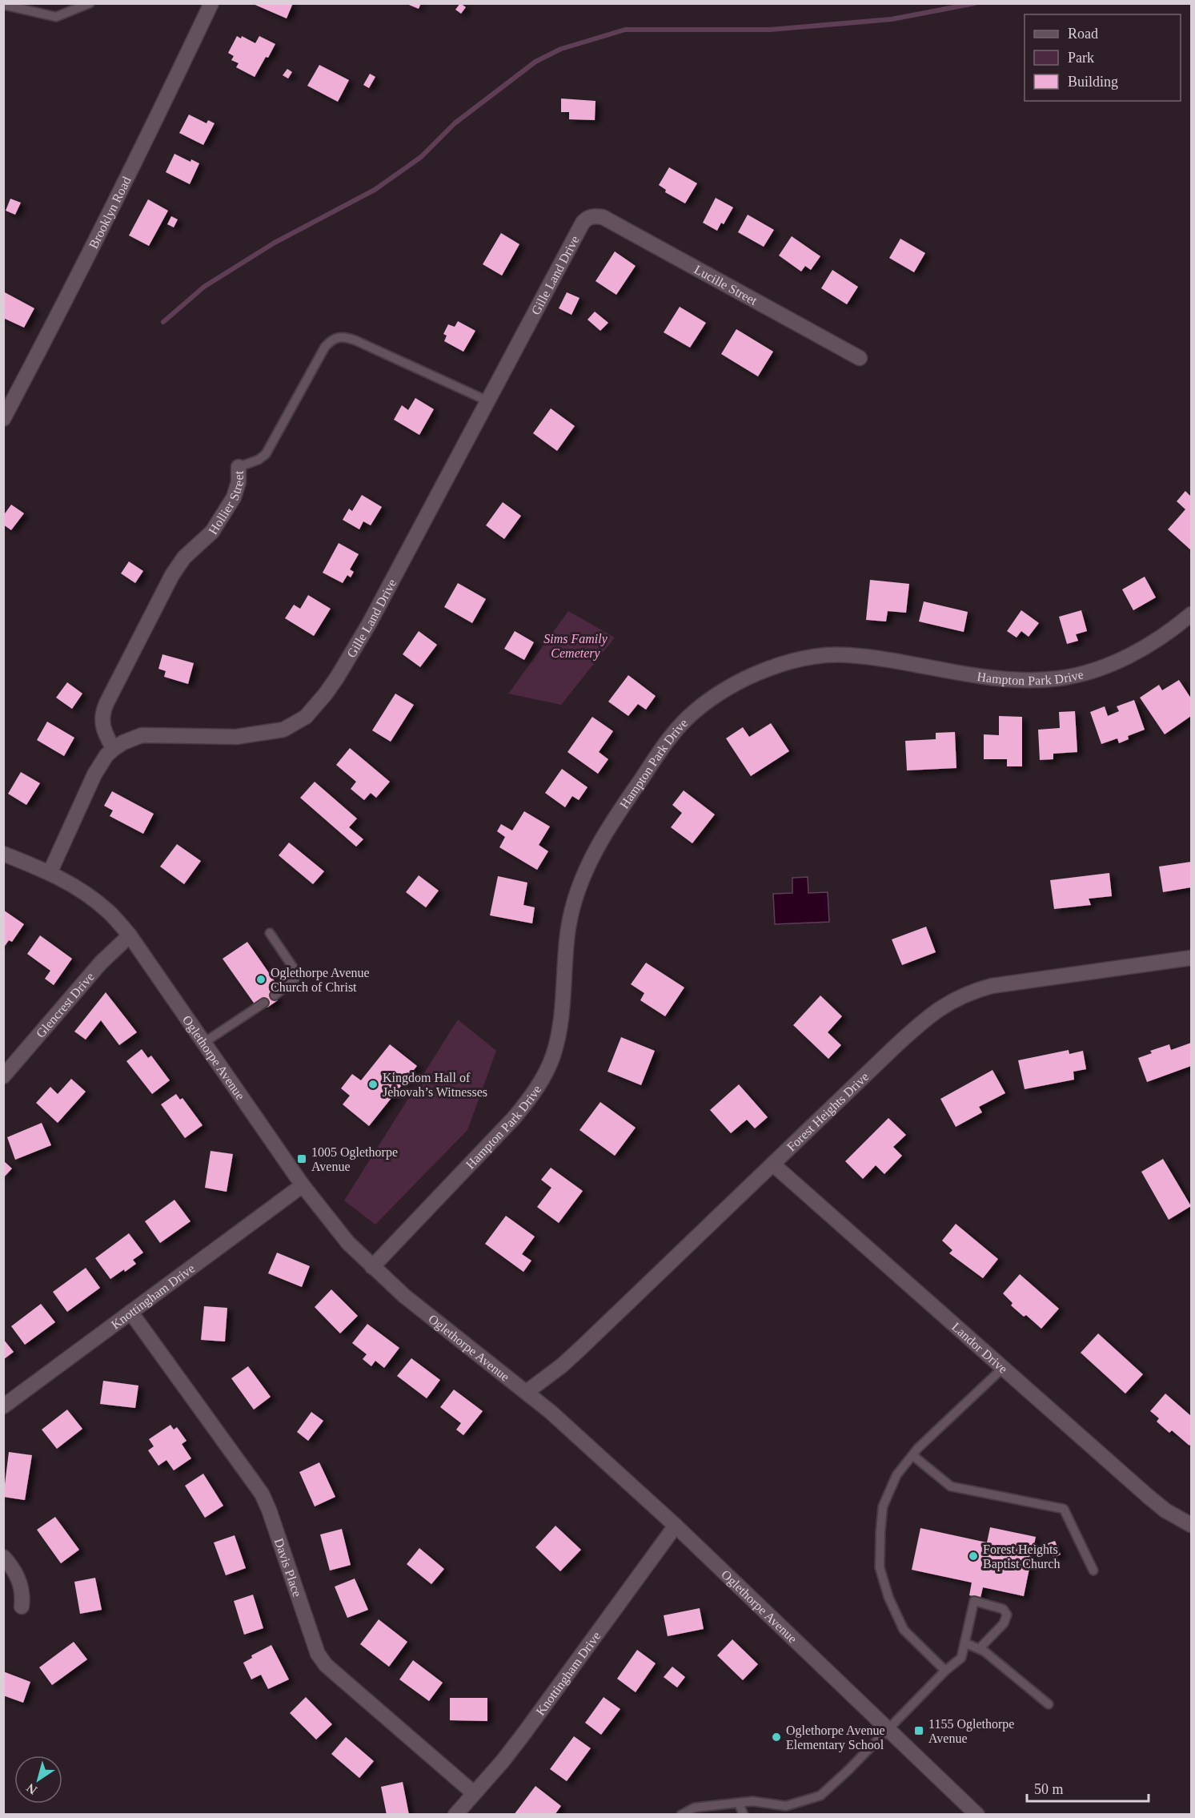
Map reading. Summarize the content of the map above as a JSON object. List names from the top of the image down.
{
  "streets": {
    "street": [
      "Brooklyn Road",
      "Gille Land Drive",
      "Lucille Street",
      "Hollier Street",
      "Hampton Park Drive",
      "Glencrest Drive",
      "Oglethorpe Avenue",
      "Forest Heights Drive",
      "Knottingham Drive",
      "Landor Drive",
      "Davis Place"
    ]
  },
  "crossings": [
    ["Gille Land Drive", "Lucille Street"],
    ["Gille Land Drive", "Hollier Street"],
    ["Gille Land Drive", "Oglethorpe Avenue"],
    ["Hampton Park Drive", "Oglethorpe Avenue"],
    ["Glencrest Drive", "Oglethorpe Avenue"],
    ["Oglethorpe Avenue", "Forest Heights Drive"],
    ["Oglethorpe Avenue", "Knottingham Drive"],
    ["Forest Heights Drive", "Landor Drive"],
    ["Knottingham Drive", "Davis Place"]
  ],
  "parks": ["Sims Family Cemetery"],
  "places": {
    "other": [
      "Oglethorpe Avenue Church of Christ",
      "Kingdom Hall of Jehovah’s Witnesses",
      "Forest Heights Baptist Church",
      "Oglethorpe Avenue Elementary School"
    ],
    "transit": ["1005 Oglethorpe Avenue", "1155 Oglethorpe Avenue"]
  },
  "legend": ["Road", "Park", "Building"],
  "scale_bar": "50 m",
  "north": "bottom left"
}
